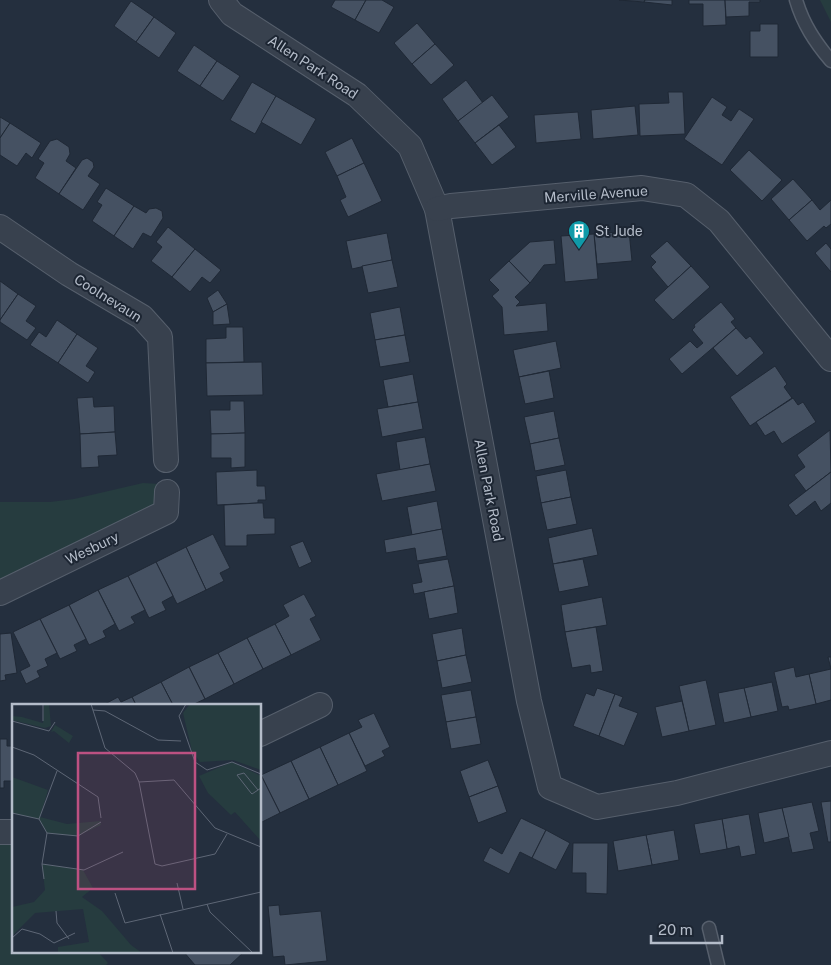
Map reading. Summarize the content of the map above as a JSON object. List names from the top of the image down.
{
  "streets": {
    "street": [
      "Allen Park Road",
      "Merville Avenue",
      "Coolnevaun",
      "Wesbury"
    ]
  },
  "crossings": [
    ["Allen Park Road", "Merville Avenue"]
  ],
  "places": {
    "building": ["St Jude"]
  },
  "scale_bar": "20 m"
}
